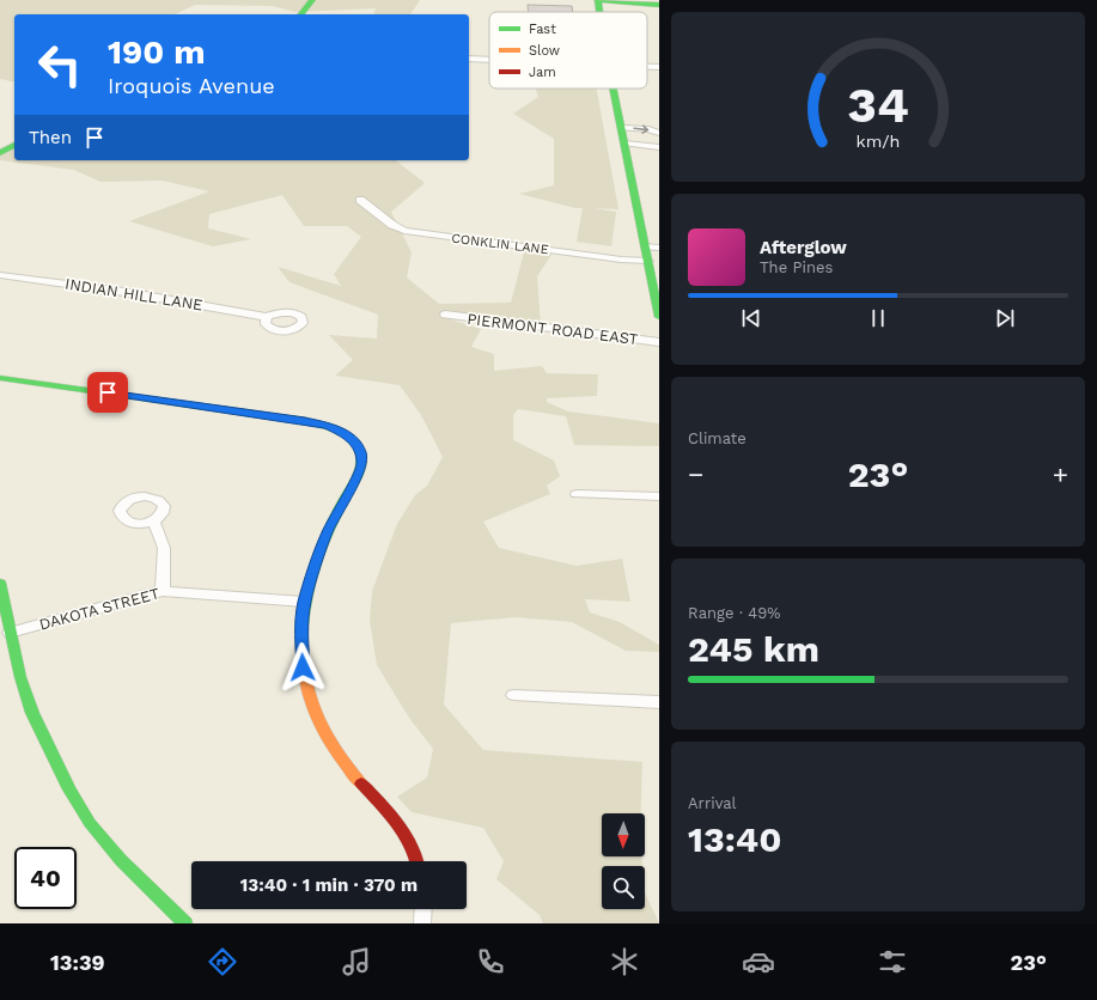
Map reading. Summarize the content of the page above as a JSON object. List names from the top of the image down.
{
  "streets": {
    "street": [
      "CONKLIN LANE",
      "INDIAN HILL LANE",
      "PIERMONT ROAD EAST",
      "DAKOTA STREET"
    ]
  },
  "legend": ["Fast", "Slow", "Jam"],
  "north": "bottom",
  "page": {
    "turn": ["190 m", "Iroquois Avenue"],
    "then": "Then",
    "song": ["Afterglow", "The Pines"],
    "tile": [
      "Climate",
      ["Range · 49%", "245 km"],
      ["Arrival", "13:40"]
    ],
    "heat": ["−", "23°", "+"],
    "limit": "40",
    "trip": "13:40 · 1 min · 370 m",
    "tabs": ["13:39", "23°"],
    "gauge": ["34", "km/h"]
  }
}
